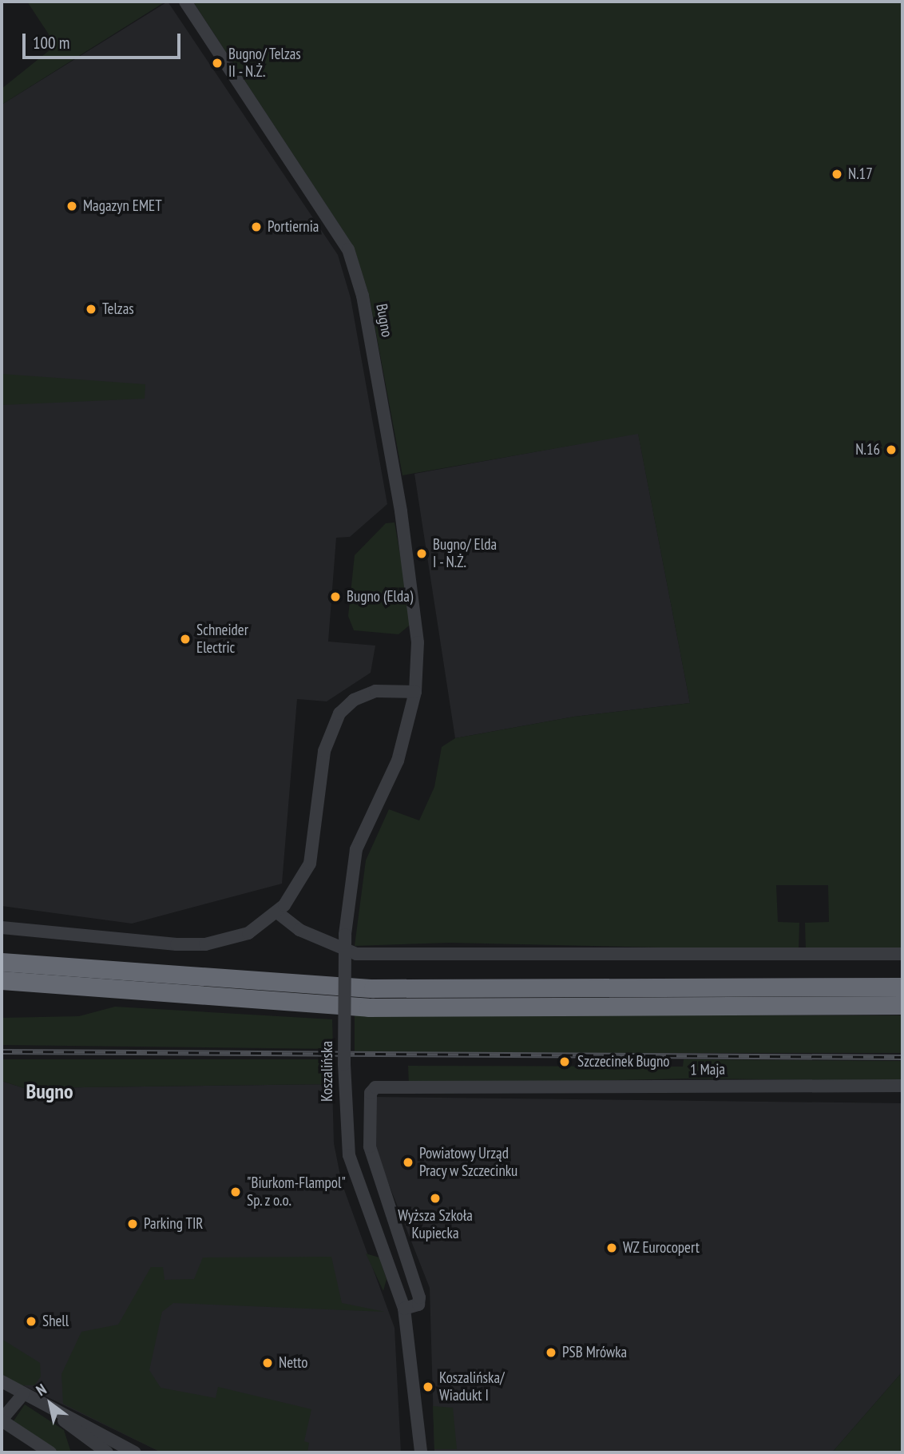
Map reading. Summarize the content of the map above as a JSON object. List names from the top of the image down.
{
  "streets": {
    "street": ["Bugno", "1 Maja", "Koszalińska"]
  },
  "crossings": [
    ["Bugno", "Koszalińska"],
    ["1 Maja", "Koszalińska"]
  ],
  "districts": ["Bugno"],
  "places": [
    "Bugno/ Telzas II - N.Ż.",
    "N.17",
    "Magazyn EMET",
    "Portiernia",
    "Telzas",
    "N.16",
    "Bugno/ Elda I - N.Ż.",
    "Bugno (Elda)",
    "Schneider Electric",
    "Szczecinek Bugno",
    "Powiatowy Urząd Pracy w Szczecinku",
    "\"Biurkom-Flampol\" Sp. z o.o.",
    "Wyższa Szkoła Kupiecka",
    "Parking TIR",
    "WZ Eurocopert",
    "Shell",
    "PSB Mrówka",
    "Netto",
    "Koszalińska/ Wiadukt I"
  ],
  "scale_bar": "100 m",
  "north": "top left"
}
